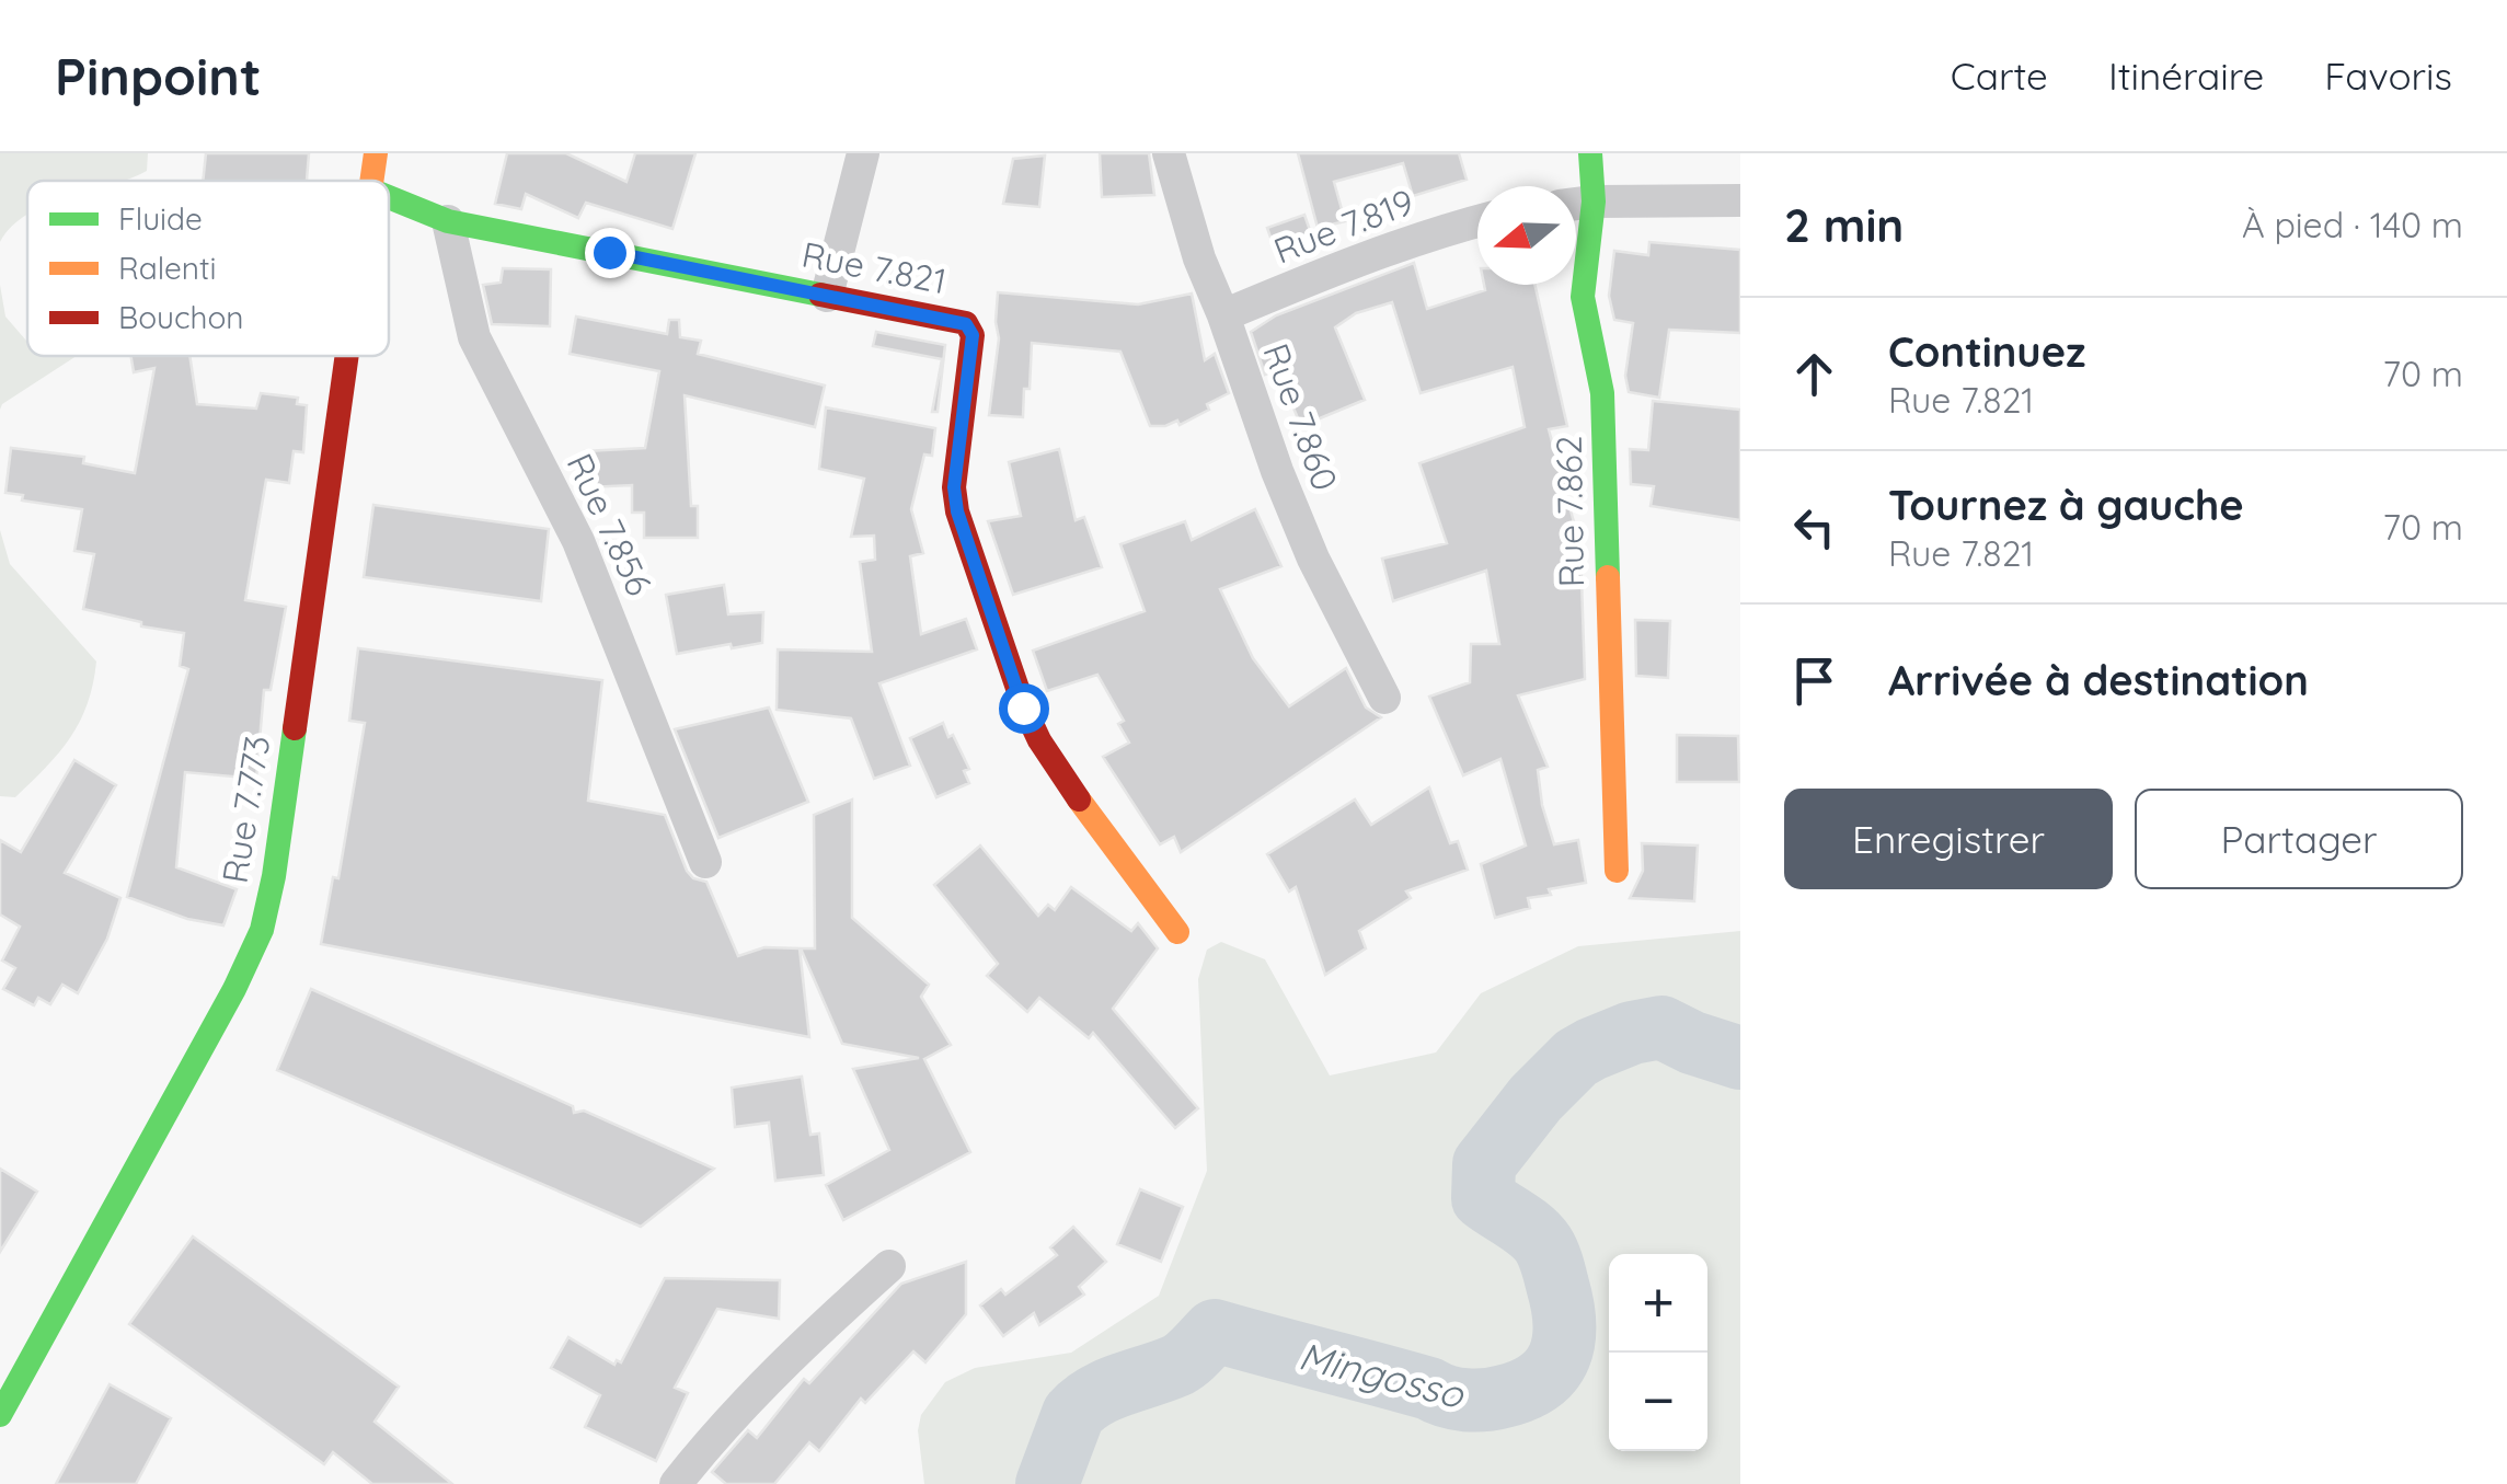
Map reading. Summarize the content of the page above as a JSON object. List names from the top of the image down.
{
  "streets": {
    "street": [
      "Rue 7.819",
      "Rue 7.821",
      "Rue 7.860",
      "Rue 7.862",
      "Rue 7.856",
      "Rue 7.773"
    ]
  },
  "crossings": [
    ["Rue 7.819", "Rue 7.860"],
    ["Rue 7.821", "Rue 7.856"]
  ],
  "water": ["Mingosso"],
  "legend": ["Fluide", "Ralenti", "Bouchon"],
  "north": "left",
  "page": {
    "header": "Pinpoint",
    "nav": ["Carte", "Itinéraire", "Favoris"],
    "heading": ["2 min", "À pied · 140 m"],
    "list": [
      ["Continuez", "Rue 7.821", "70 m"],
      ["Tournez à gauche", "Rue 7.821", "70 m"],
      "Arrivée à destination"
    ],
    "buttons": ["Enregistrer", "Partager"],
    "map_buttons": ["+", "−"]
  }
}
